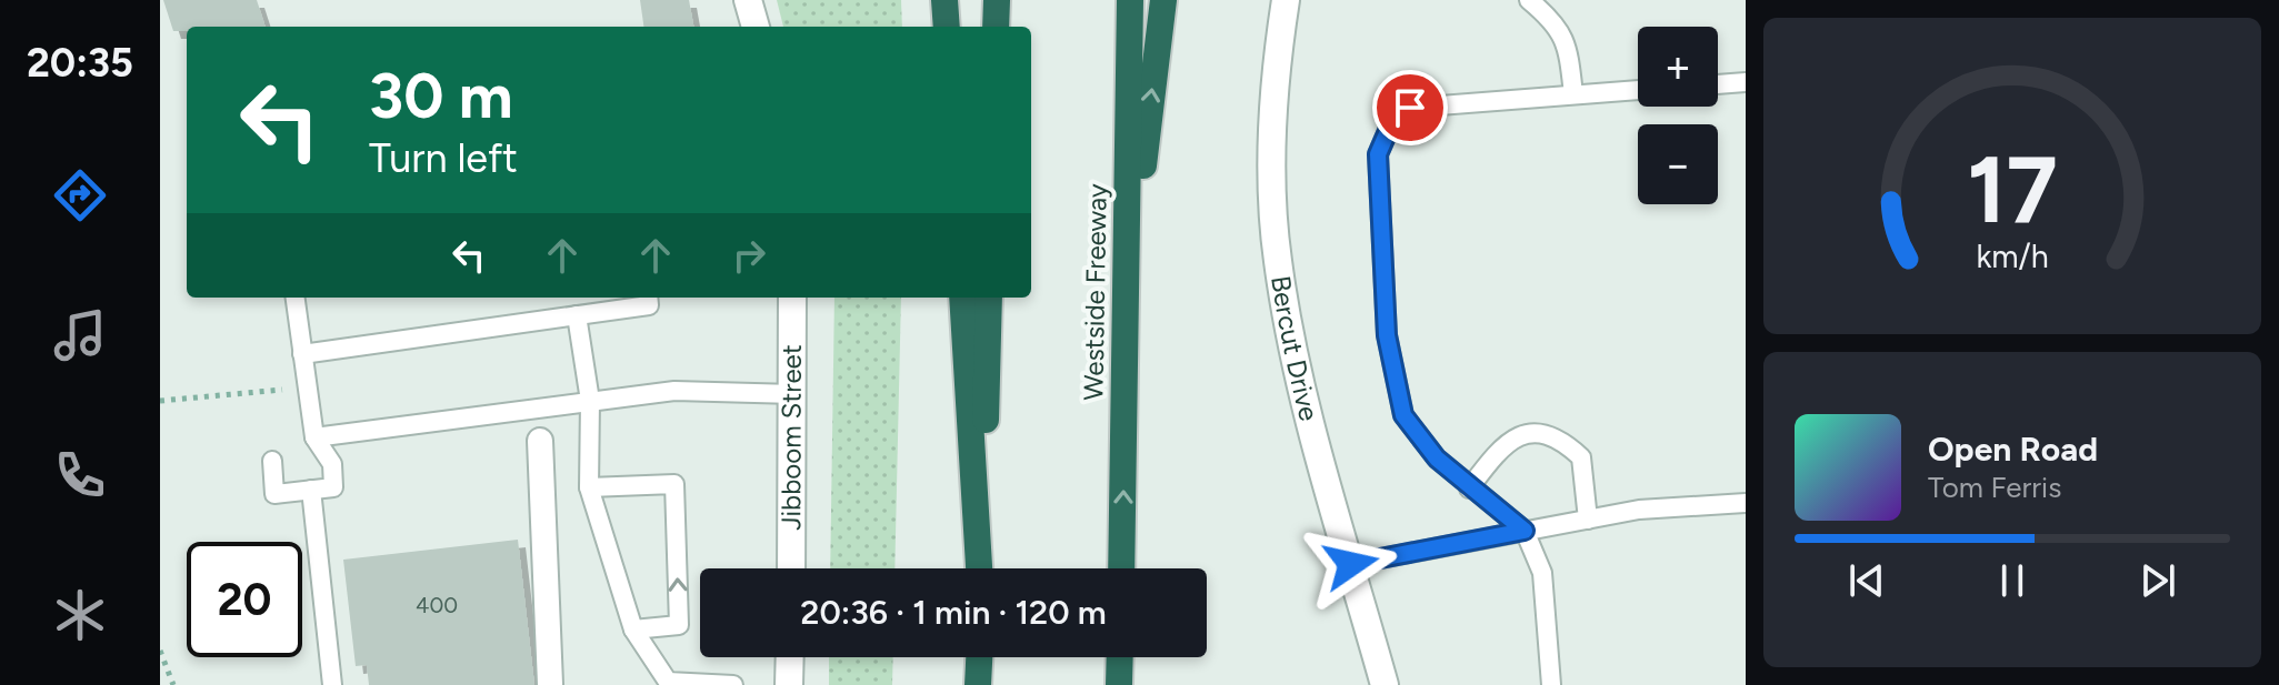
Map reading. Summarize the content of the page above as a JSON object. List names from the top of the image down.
{
  "streets": {
    "highway": ["Westside Freeway"],
    "street": ["Bercut Drive", "Jibboom Street"]
  },
  "house_numbers": ["400"],
  "page": {
    "tabs": "20:35",
    "map_buttons": ["+", "−"],
    "turn": ["30 m", "Turn left"],
    "song": ["Open Road", "Tom Ferris"],
    "limit": "20",
    "trip": "20:36 · 1 min · 120 m",
    "gauge": ["17", "km/h"]
  }
}
